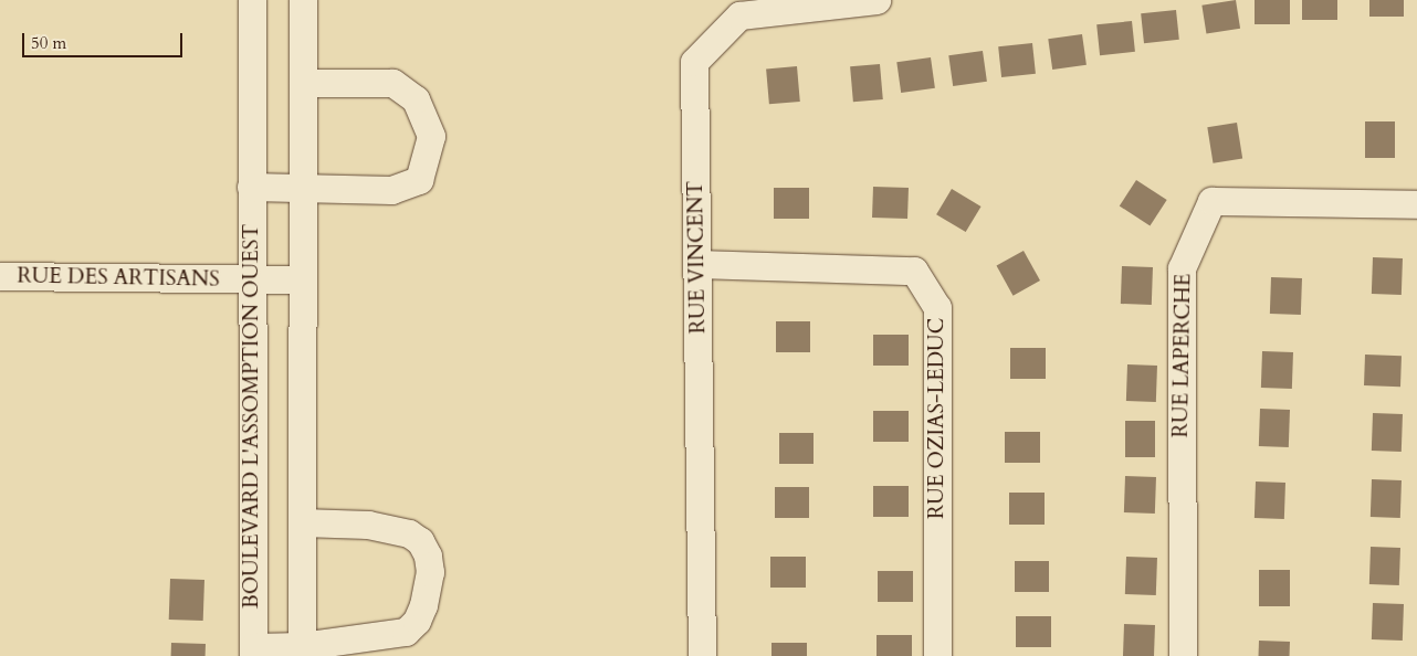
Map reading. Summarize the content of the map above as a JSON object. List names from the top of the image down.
{
  "streets": {
    "street": [
      "RUE VINCENT",
      "RUE DES ARTISANS",
      "RUE LAPERCHE",
      "BOULEVARD L'ASSOMPTION OUEST",
      "RUE OZIAS-LEDUC"
    ]
  },
  "crossings": [
    ["RUE VINCENT", "RUE OZIAS-LEDUC"],
    ["RUE DES ARTISANS", "BOULEVARD L'ASSOMPTION OUEST"]
  ],
  "scale_bar": "50 m"
}
